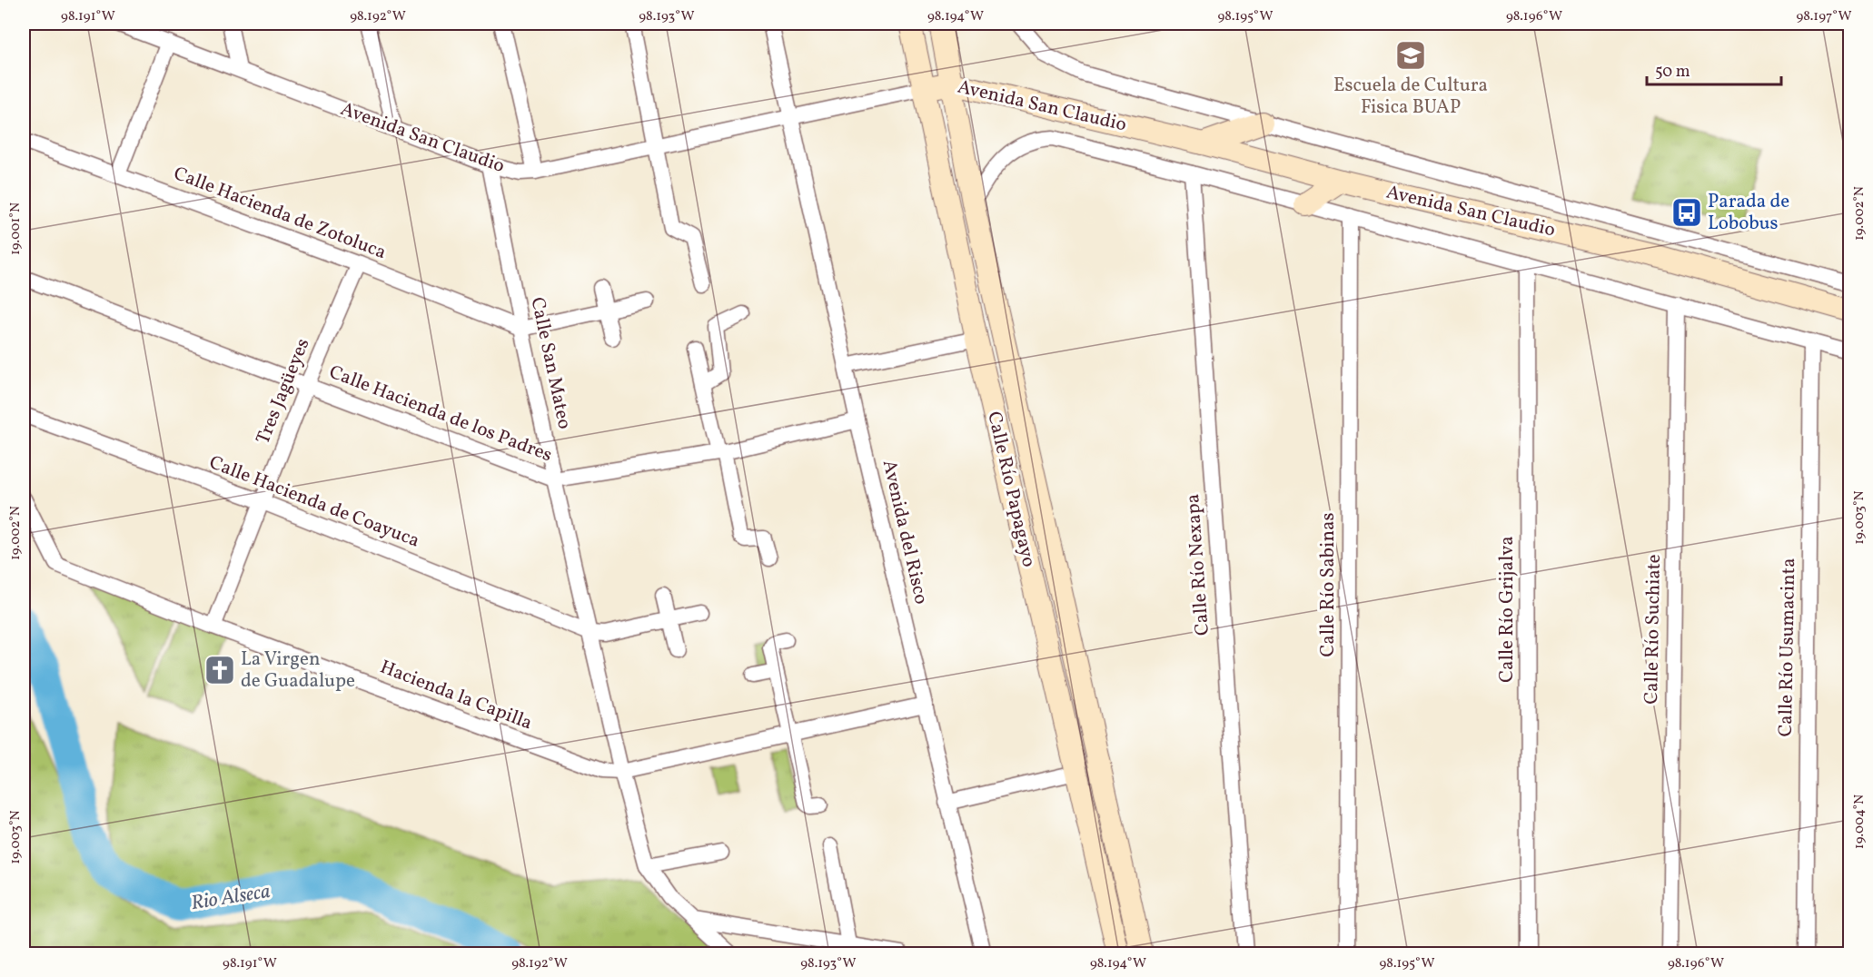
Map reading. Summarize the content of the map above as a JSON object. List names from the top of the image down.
{
  "streets": {
    "main road": ["Avenida San Claudio", "Calle Río Papagayo"],
    "street": [
      "Calle Hacienda de Zotoluca",
      "Calle San Mateo",
      "Tres Jagüeyes",
      "Calle Hacienda de los Padres",
      "Calle Hacienda de Coayuca",
      "Avenida del Risco",
      "Calle Río Nexapa",
      "Calle Río Sabinas",
      "Calle Río Grijalva",
      "Calle Río Suchiate",
      "Calle Río Usumacinta",
      "Hacienda la Capilla"
    ]
  },
  "crossings": [
    ["Avenida San Claudio", "Calle San Mateo"],
    ["Avenida San Claudio", "Calle Río Papagayo"],
    ["Avenida San Claudio", "Avenida del Risco"],
    ["Avenida San Claudio", "Calle Río Nexapa"],
    ["Avenida San Claudio", "Calle Río Sabinas"],
    ["Avenida San Claudio", "Calle Río Grijalva"],
    ["Avenida San Claudio", "Calle Río Suchiate"],
    ["Avenida San Claudio", "Calle Río Usumacinta"],
    ["Calle Hacienda de Zotoluca", "Calle San Mateo"],
    ["Calle Hacienda de Zotoluca", "Tres Jagüeyes"],
    ["Calle San Mateo", "Calle Hacienda de los Padres"],
    ["Calle San Mateo", "Calle Hacienda de Coayuca"],
    ["Calle San Mateo", "Hacienda la Capilla"],
    ["Tres Jagüeyes", "Calle Hacienda de los Padres"],
    ["Tres Jagüeyes", "Calle Hacienda de Coayuca"],
    ["Tres Jagüeyes", "Hacienda la Capilla"],
    ["Calle Hacienda de los Padres", "Avenida del Risco"],
    ["Avenida del Risco", "Hacienda la Capilla"]
  ],
  "water": ["Rio Alseca"],
  "places": {
    "school or university": ["Escuela de Cultura Fisica BUAP"],
    "bus stop": ["Parada de Lobobus"],
    "church": ["La Virgen de Guadalupe"]
  },
  "scale_bar": "50 m",
  "coordinates": [
    "98.191°W",
    "98.192°W",
    "98.193°W",
    "98.194°W",
    "98.195°W",
    "98.196°W",
    "98.197°W",
    "19.002°N",
    "19.001°N",
    "19.003°N",
    "19.004°N"
  ]
}
